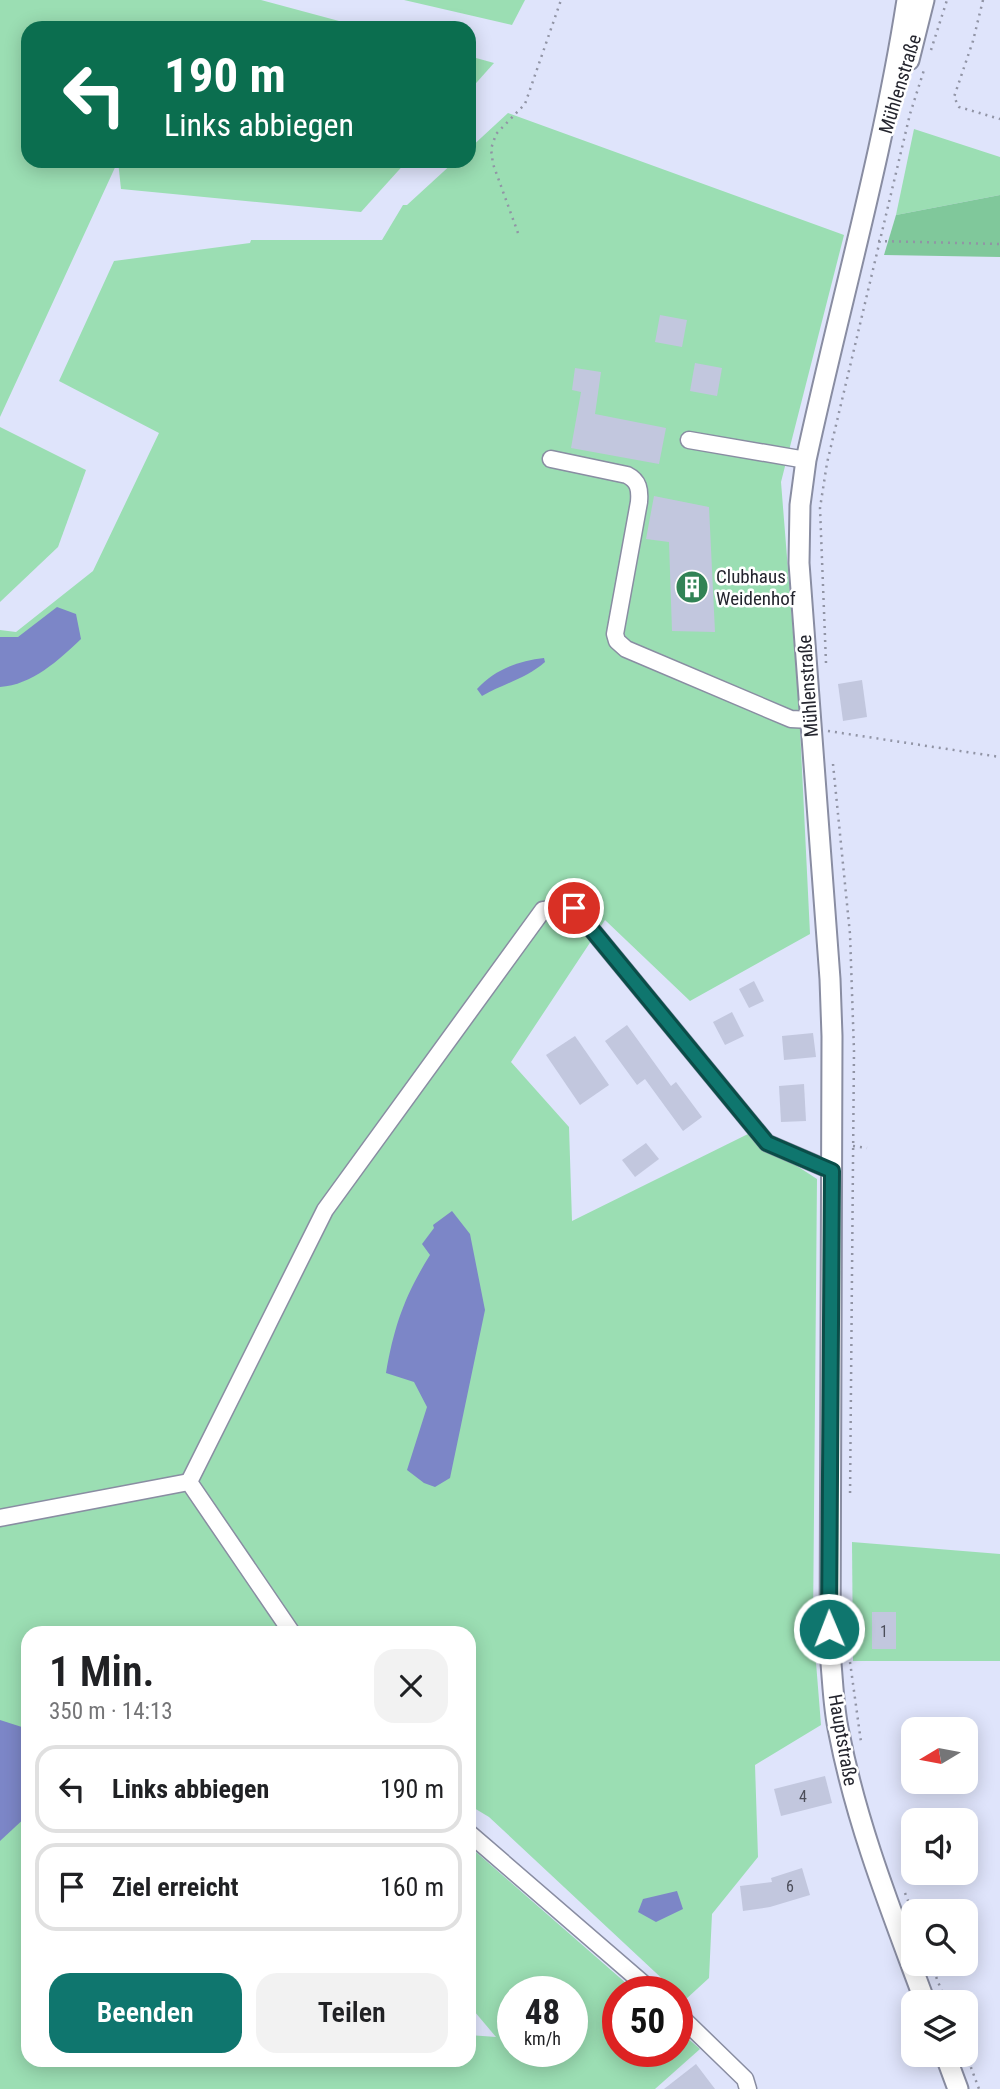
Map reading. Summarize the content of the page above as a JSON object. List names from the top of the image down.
{
  "streets": {
    "main road": ["Mühlenstraße", "Hauptstraße"]
  },
  "crossings": [
    ["Mühlenstraße", "Hauptstraße"]
  ],
  "places": {
    "building": ["Clubhaus Weidenhof"]
  },
  "house_numbers": ["1", "4", "6"],
  "north": "left",
  "page": {
    "turn": ["190 m", "Links abbiegen"],
    "heading": ["1 Min.", "350 m · 14:13"],
    "list": [
      {
        "name": "Links abbiegen",
        "value": "190 m"
      },
      {
        "name": "Ziel erreicht",
        "value": "160 m"
      }
    ],
    "buttons": ["Beenden", "Teilen"],
    "speed": "48 km/h",
    "limit": "50"
  }
}
